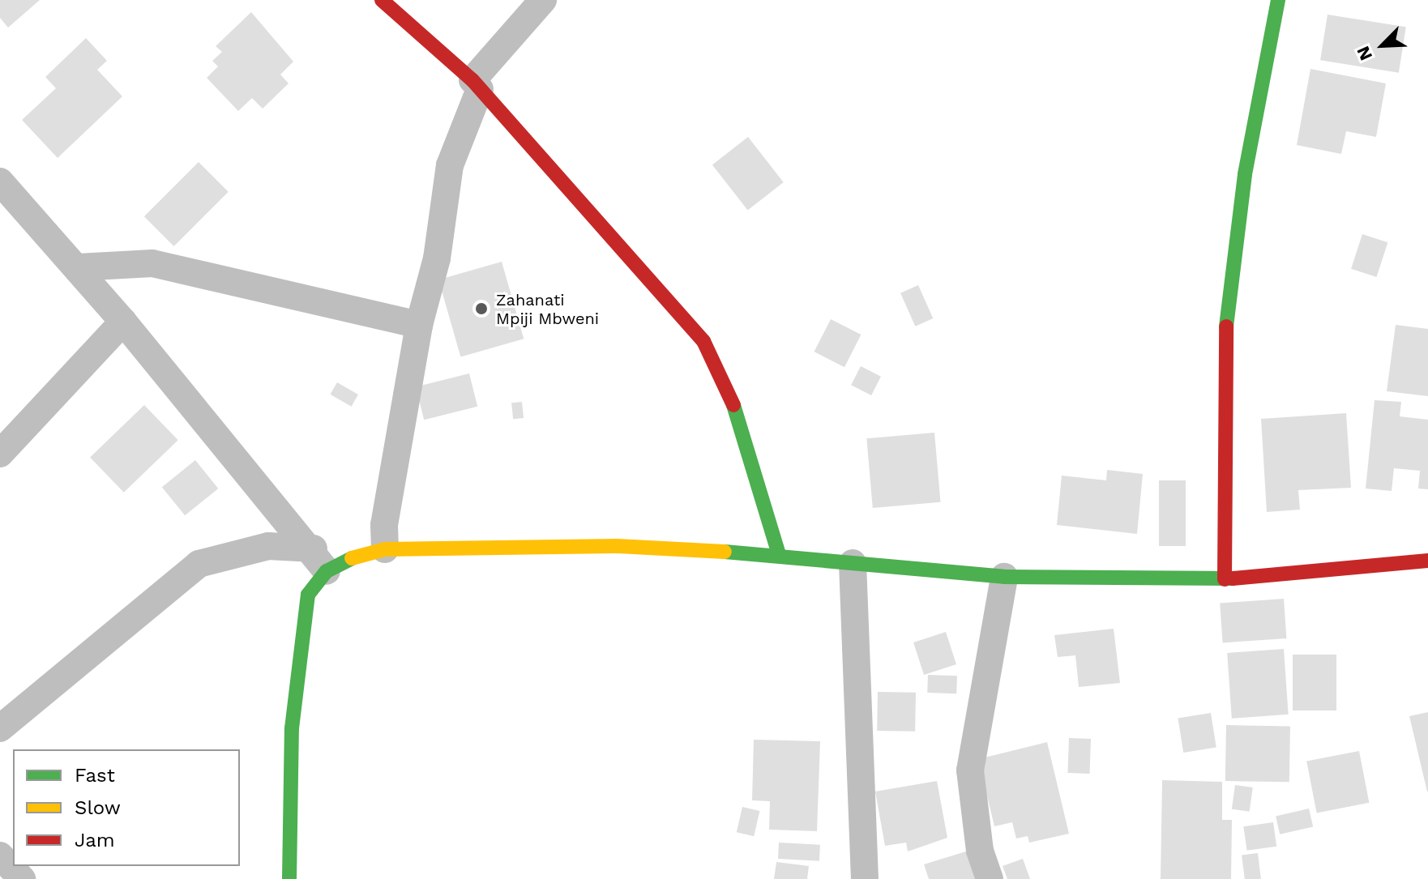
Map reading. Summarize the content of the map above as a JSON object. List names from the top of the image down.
{
  "places": ["Zahanati Mpiji Mbweni"],
  "legend": ["Fast", "Slow", "Jam"],
  "north": "bottom left"
}
